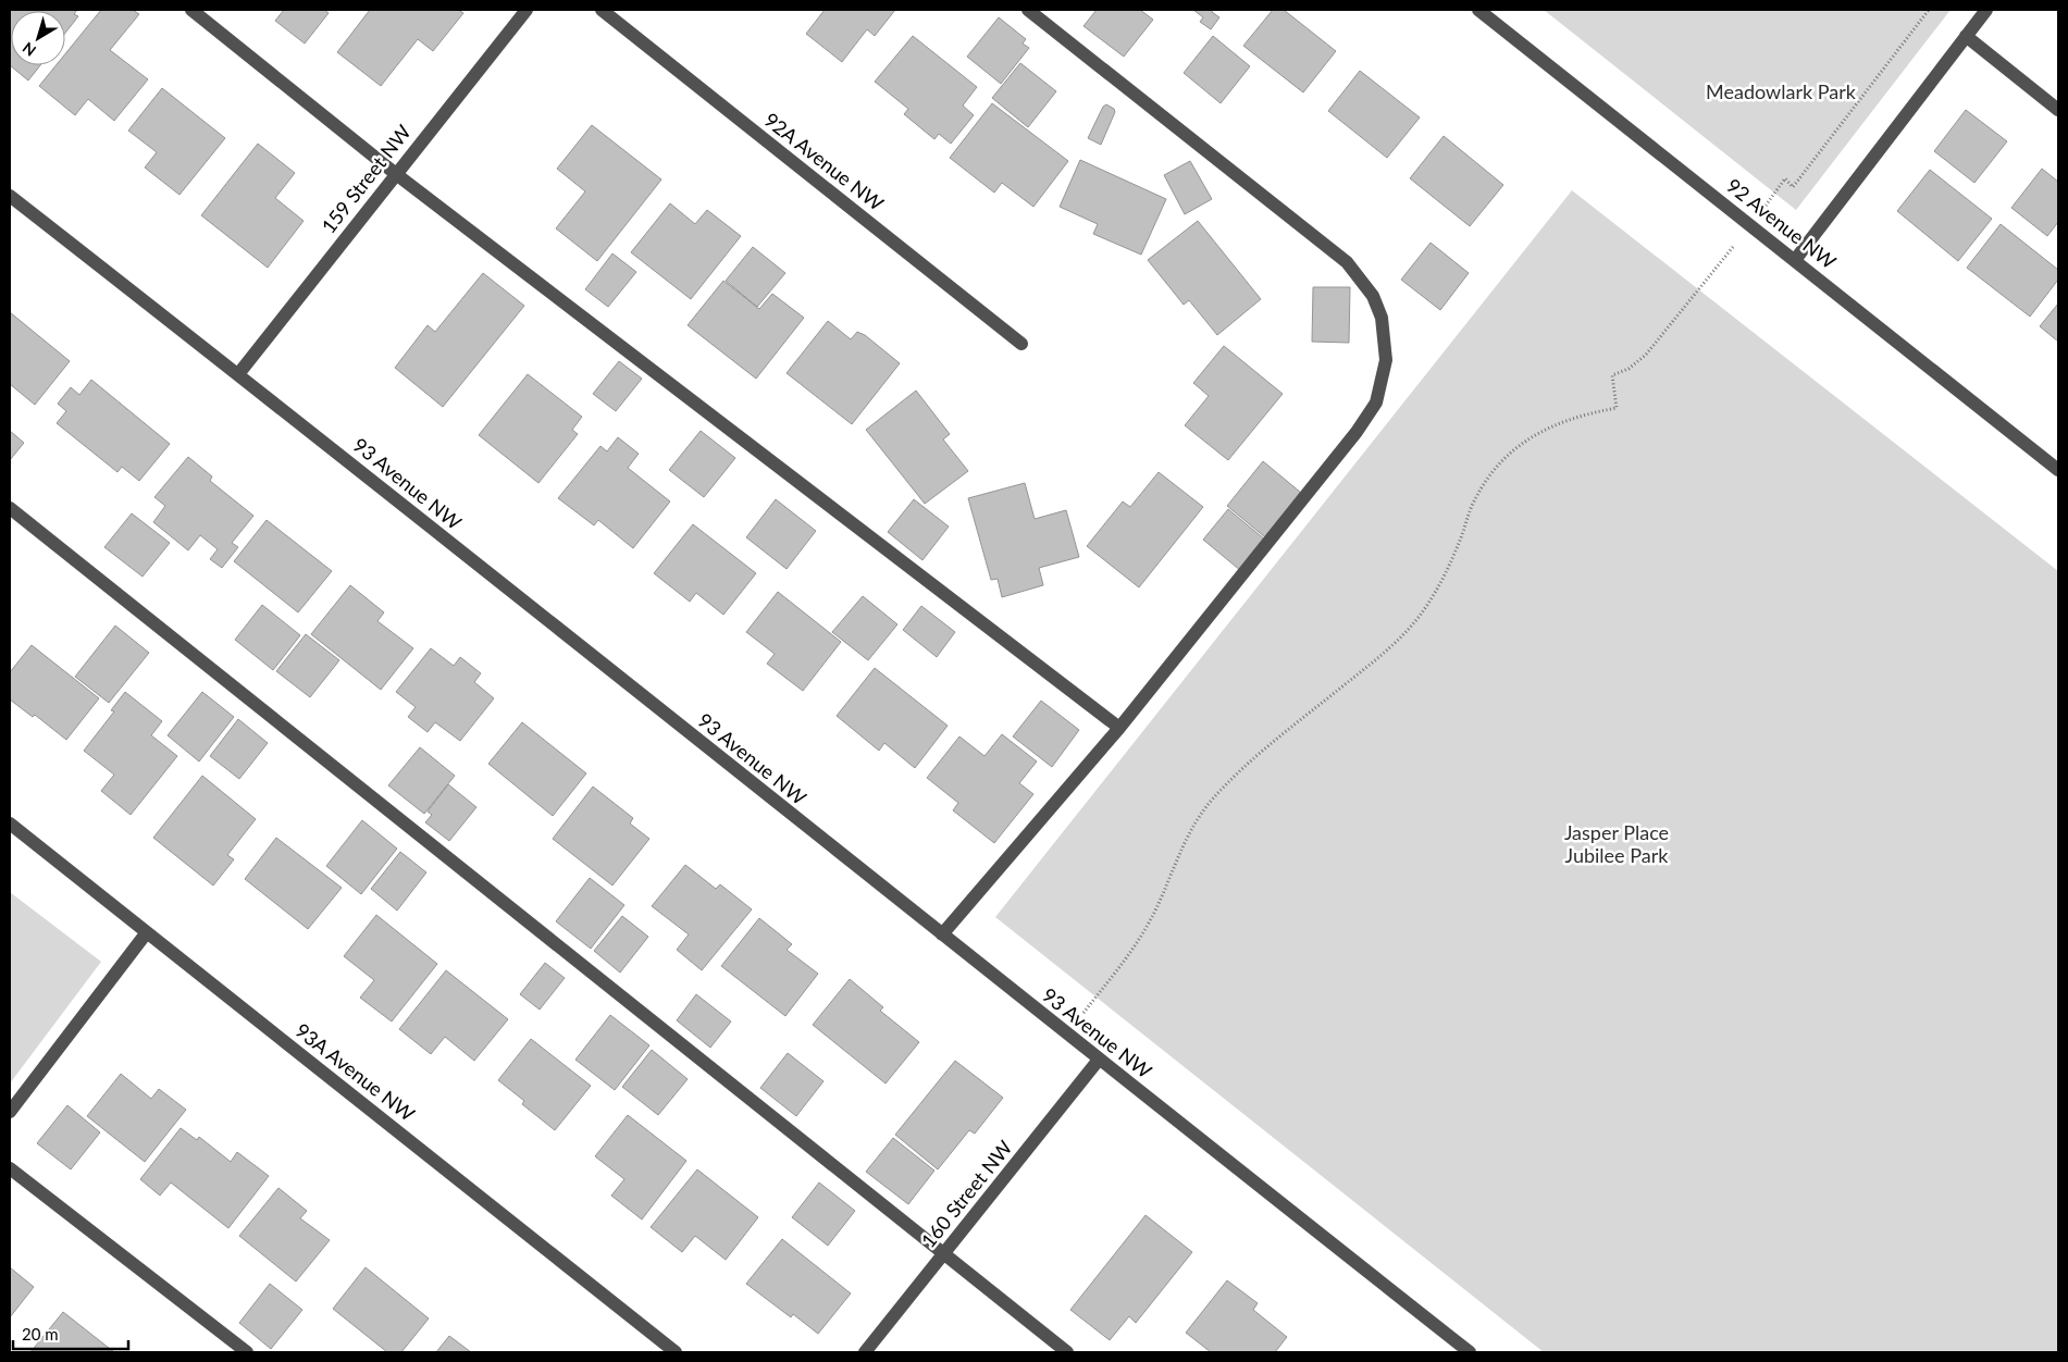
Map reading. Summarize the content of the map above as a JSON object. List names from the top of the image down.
{
  "streets": {
    "street": [
      "92A Avenue NW",
      "159 Street NW",
      "92 Avenue NW",
      "93 Avenue NW",
      "93A Avenue NW",
      "160 Street NW"
    ]
  },
  "crossings": [
    ["159 Street NW", "93 Avenue NW"],
    ["93 Avenue NW", "160 Street NW"]
  ],
  "parks": ["Meadowlark Park", "Jasper Place Jubilee Park"],
  "scale_bar": "20 m",
  "north": "bottom left"
}
